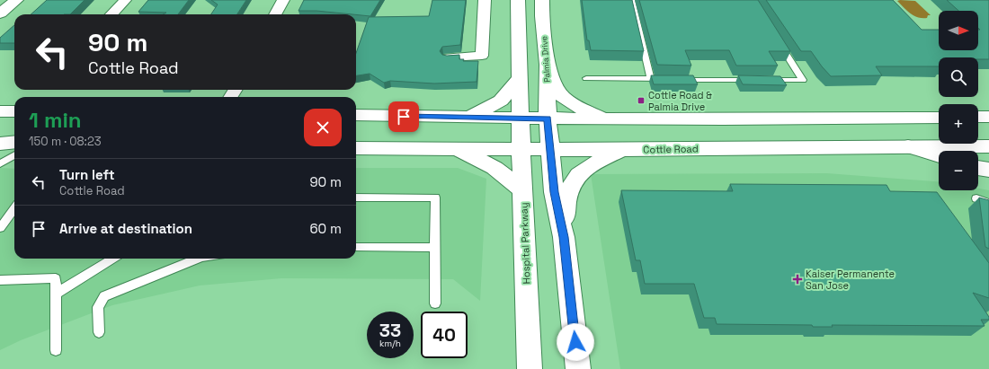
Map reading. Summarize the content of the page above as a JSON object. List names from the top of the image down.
{
  "streets": {
    "main road": ["Palmia Drive", "Cottle Road", "Hospital Parkway"]
  },
  "crossings": [
    ["Cottle Road", "Hospital Parkway"]
  ],
  "places": {
    "transit": ["Cottle Road & Palmia Drive"],
    "health": ["Kaiser Permanente San Jose"]
  },
  "north": "right",
  "page": {
    "map_buttons": ["+", "−"],
    "turn": ["90 m", "Cottle Road"],
    "heading": ["1 min", "150 m · 08:23"],
    "list": [
      {
        "name": "Turn left",
        "note": "Cottle Road",
        "value": "90 m"
      },
      {
        "name": "Arrive at destination",
        "value": "60 m"
      }
    ],
    "speed": "33 km/h",
    "limit": "40"
  }
}
